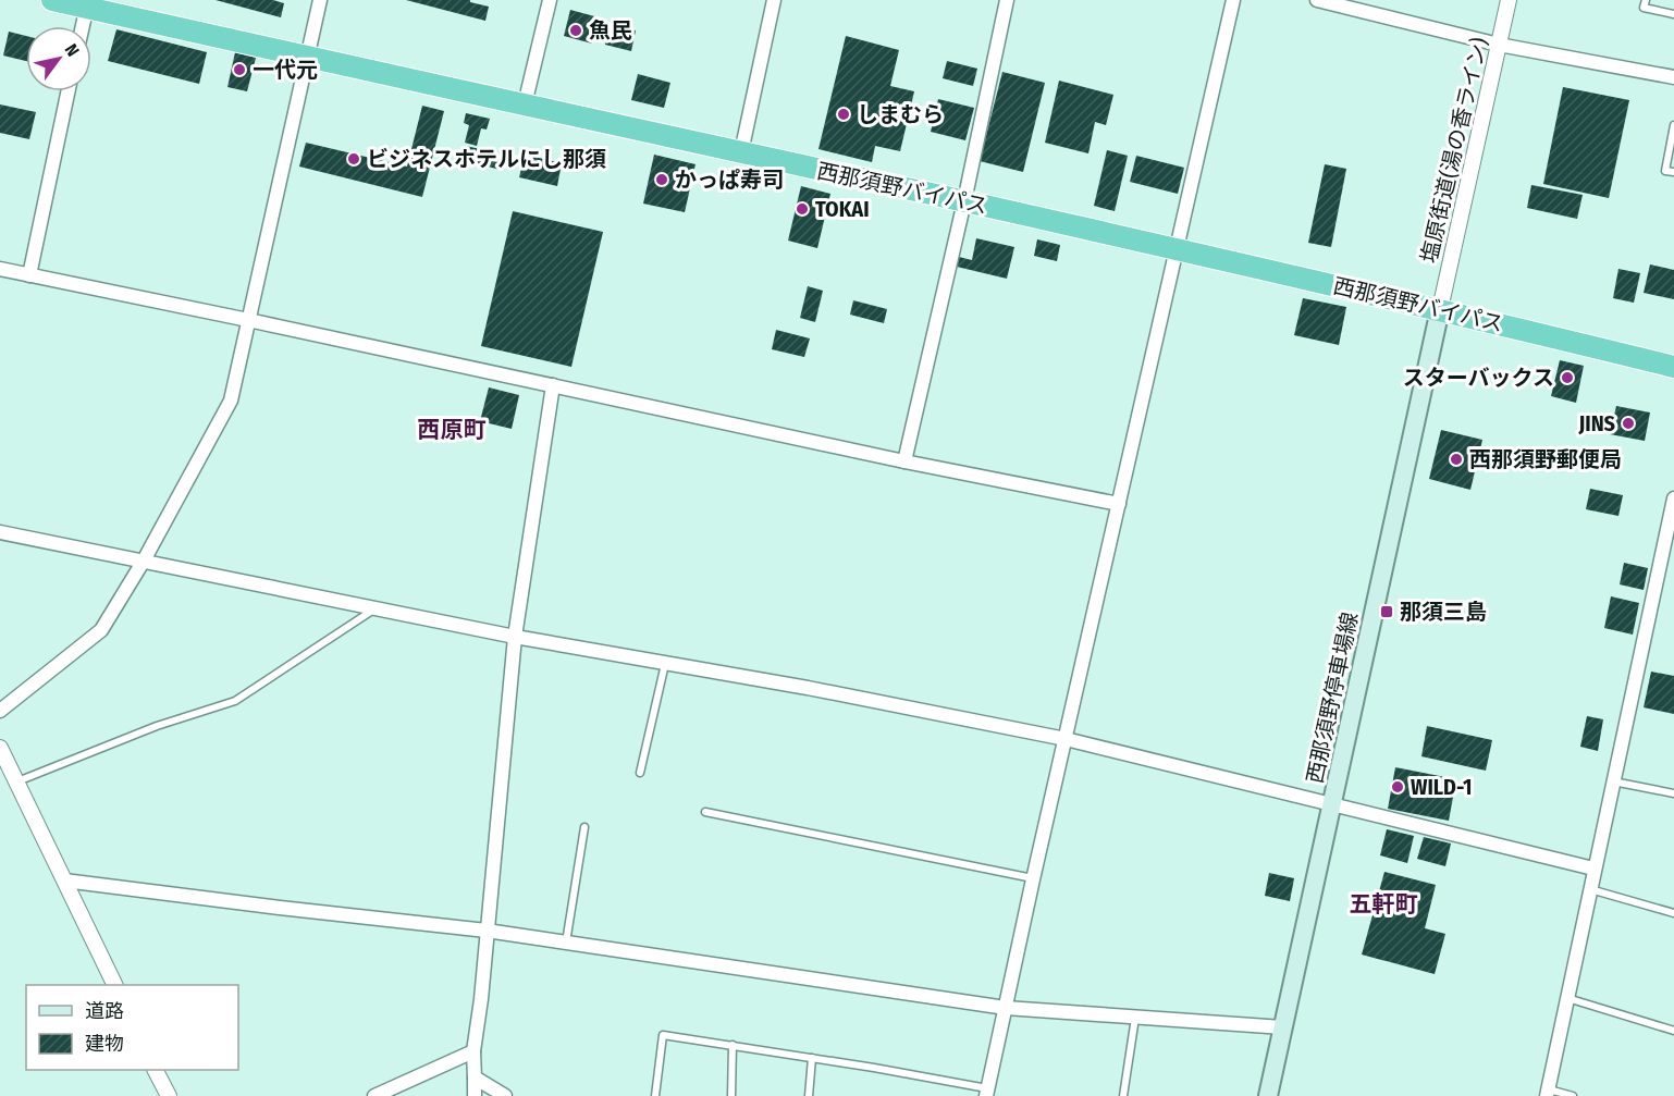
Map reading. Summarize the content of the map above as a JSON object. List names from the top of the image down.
{
  "streets": {
    "highway": ["西那須野バイパス"],
    "main road": ["西那須野停車場線"],
    "street": ["塩原街道(湯の香ライン)"]
  },
  "crossings": [
    ["塩原街道(湯の香ライン)", "西那須野バイパス"],
    ["塩原街道(湯の香ライン)", "西那須野停車場線"],
    ["西那須野バイパス", "西那須野停車場線"]
  ],
  "districts": ["西原町", "五軒町"],
  "places": {
    "other": [
      "魚民",
      "一代元",
      "しまむら",
      "ビジネスホテルにし那須",
      "かっぱ寿司",
      "TOKAI",
      "スターバックス",
      "JINS",
      "西那須野郵便局",
      "WILD-1"
    ],
    "transit": ["那須三島"]
  },
  "legend": ["道路", "建物"],
  "north": "top right"
}
